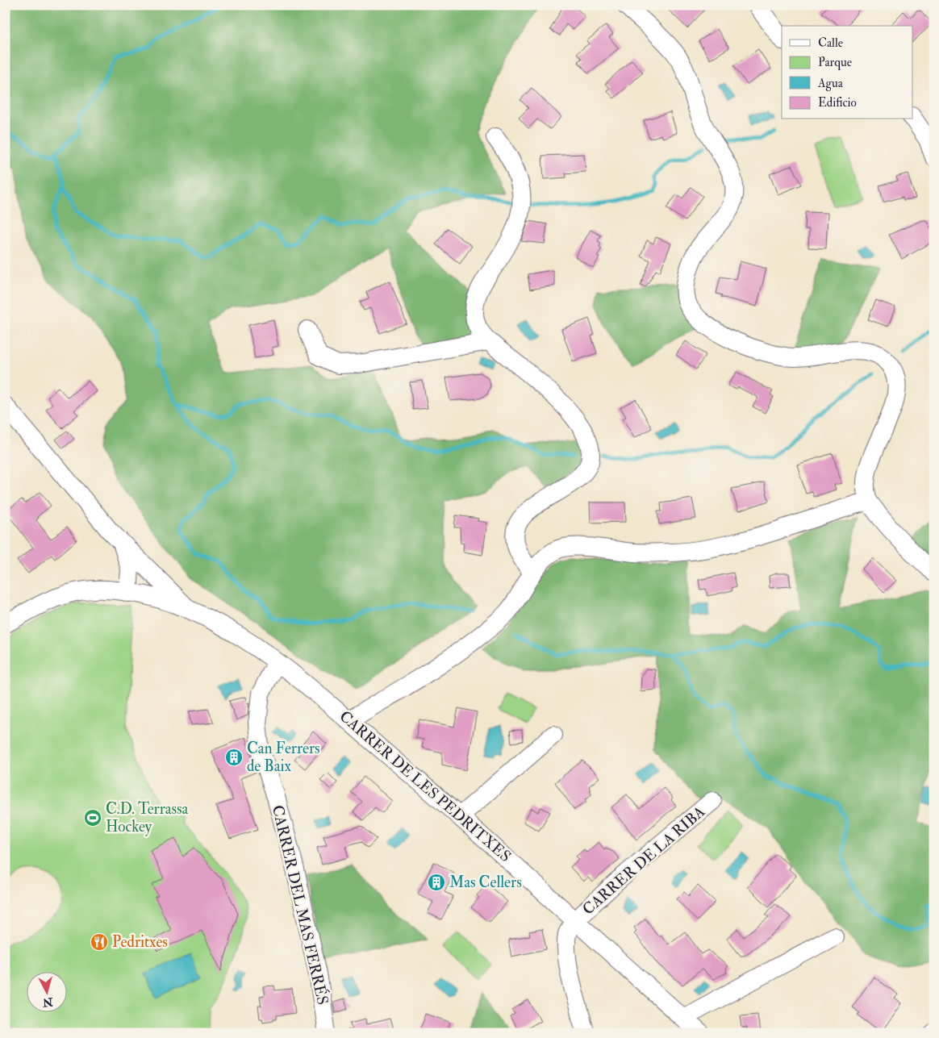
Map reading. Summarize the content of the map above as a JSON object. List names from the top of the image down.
{
  "streets": {
    "street": ["CARRER DE LES PEDRITXES", "CARRER DE LA RIBA", "CARRER DEL MAS FERRÉS"]
  },
  "crossings": [
    ["CARRER DE LES PEDRITXES", "CARRER DE LA RIBA"],
    ["CARRER DE LES PEDRITXES", "CARRER DEL MAS FERRÉS"]
  ],
  "places": {
    "building": ["Can Ferrers de Baix", "Mas Cellers"],
    "sports": ["C.D. Terrassa Hockey"],
    "restaurant": ["Pedritxes"]
  },
  "legend": [
    "Calle",
    "Parque",
    "Agua",
    "Edificio"
  ],
  "north": "bottom"
}
